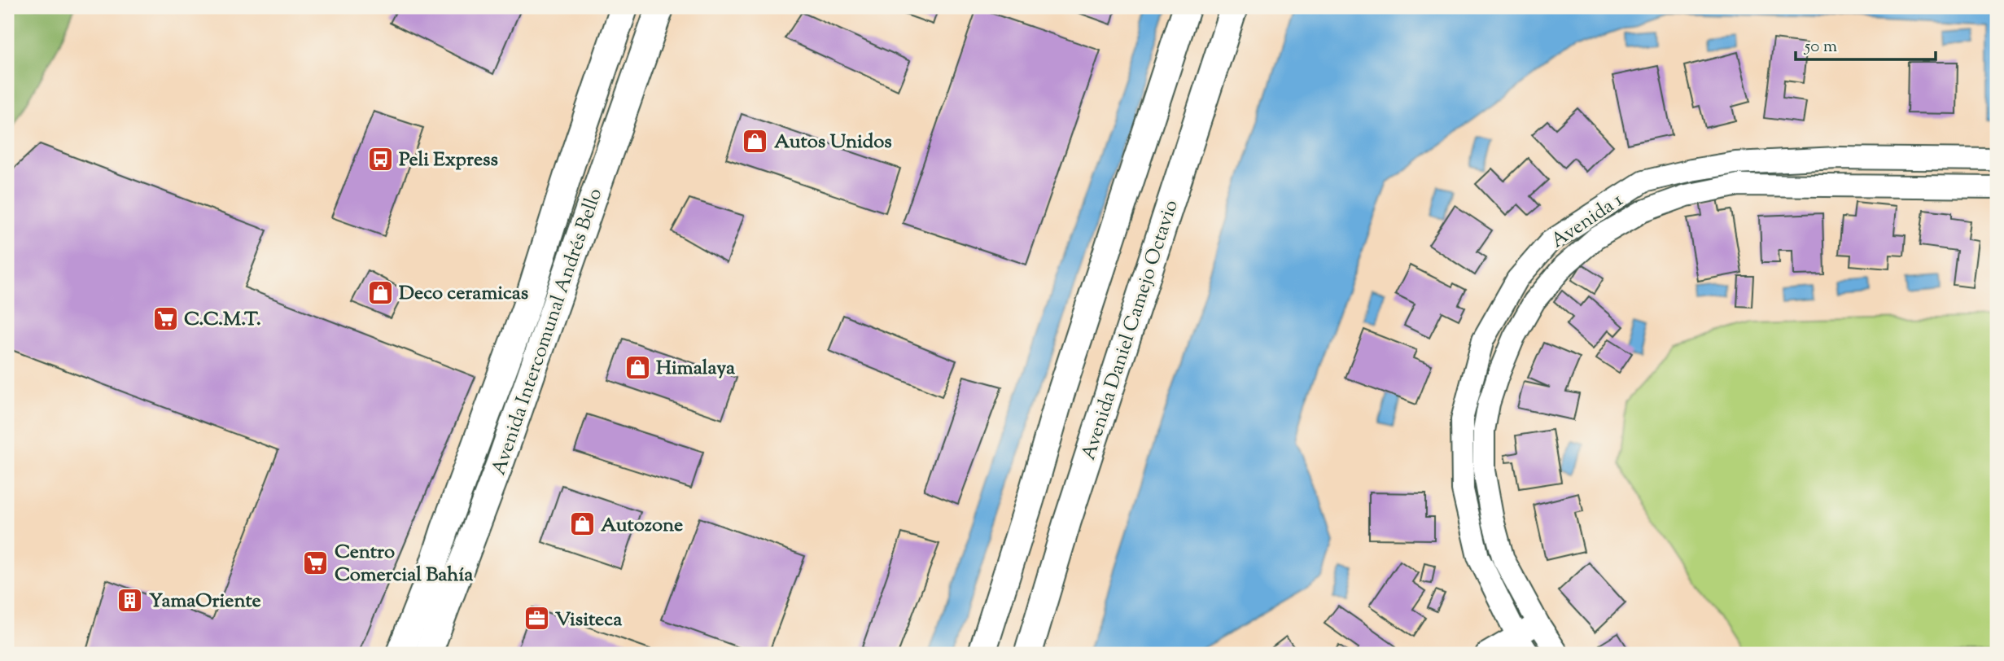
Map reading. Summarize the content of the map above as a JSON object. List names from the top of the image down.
{
  "streets": {
    "main road": ["Avenida Daniel Camejo Octavio", "Avenida Intercomunal Andrés Bello"],
    "street": ["Avenida 1"]
  },
  "places": {
    "shop": [
      "Autos Unidos",
      "Deco ceramicas",
      "Himalaya",
      "Autozone"
    ],
    "bus stop": ["Peli Express"],
    "supermarket": ["C.C.M.T.", "Centro Comercial Bahía"],
    "building": ["YamaOriente"],
    "office": ["Visiteca"]
  },
  "scale_bar": "50 m"
}
